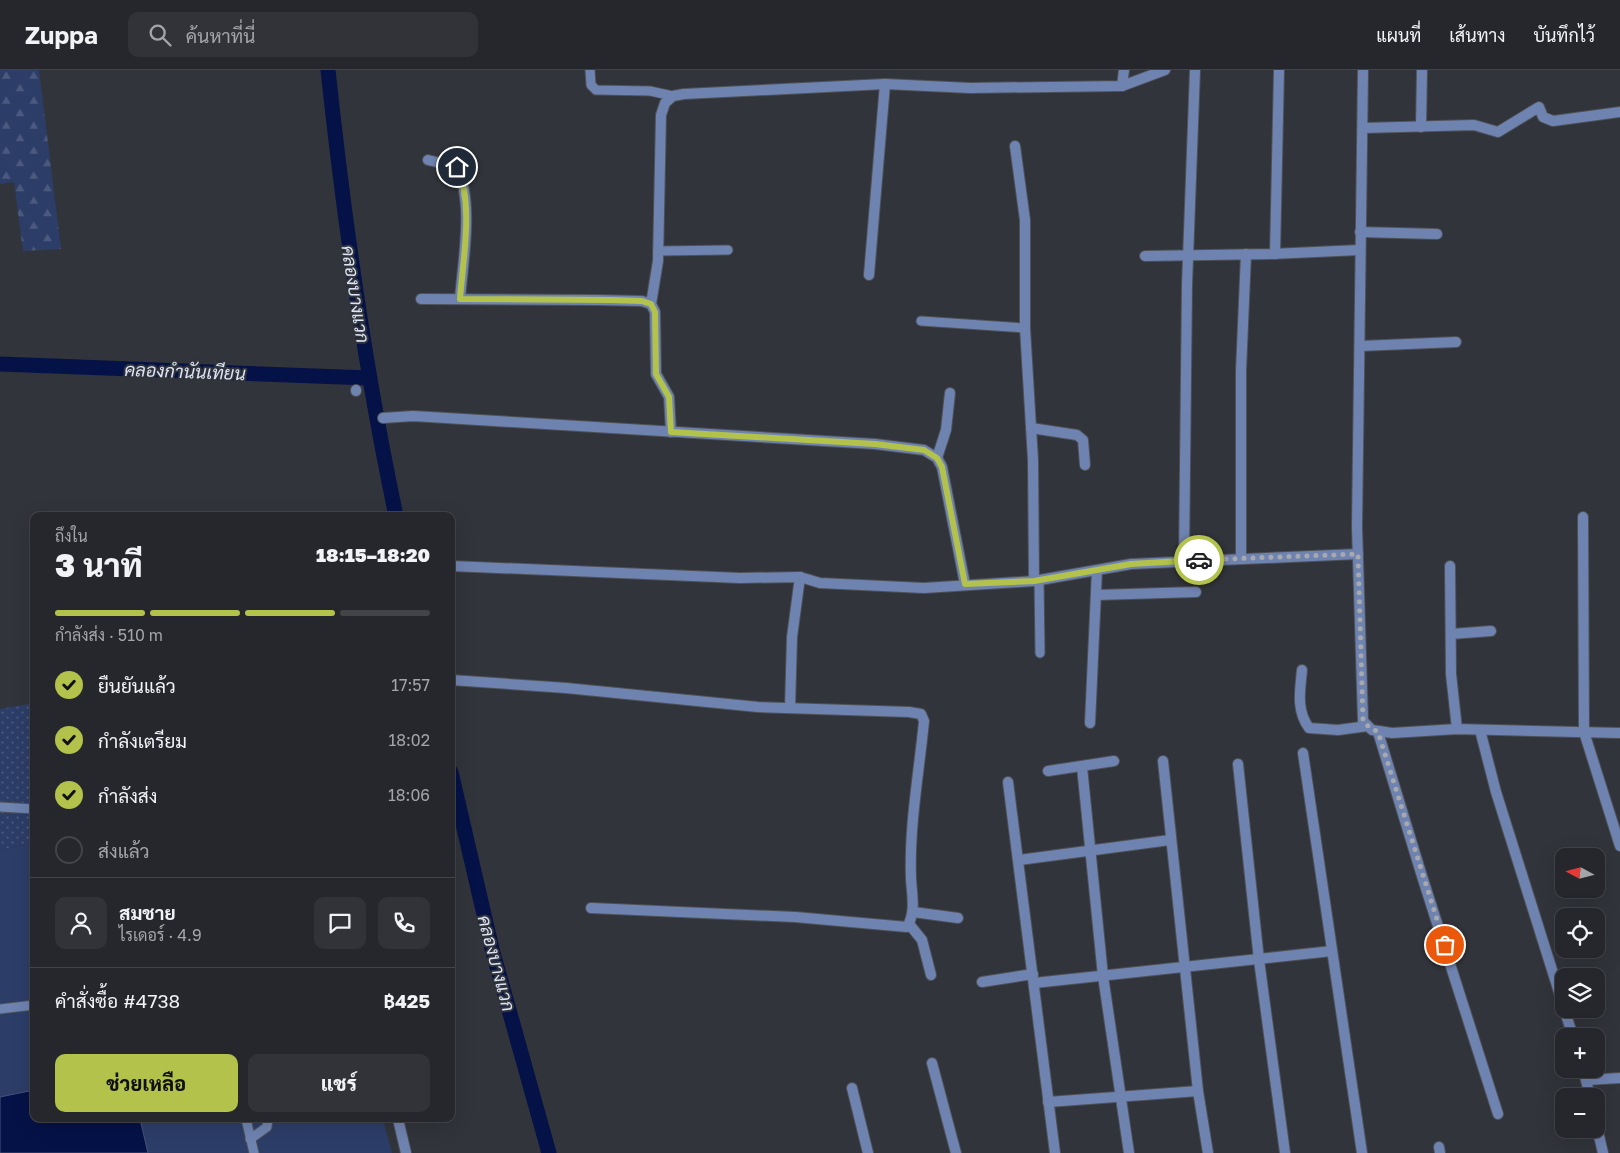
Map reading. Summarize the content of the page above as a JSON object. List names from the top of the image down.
{
  "water": ["คลองบางแวก", "คลองกำนันเทียน"],
  "north": "left",
  "page": {
    "header": "Zuppa",
    "search": "ค้นหาที่นี่",
    "nav": ["แผนที่", "เส้นทาง", "บันทึกไว้"],
    "heading": ["3 นาที", "ถึงใน", "18:15–18:20"],
    "panel": [
      "สมชาย",
      "ไรเดอร์ · 4.9",
      "คำสั่งซื้อ #4738",
      "฿425"
    ],
    "bar": "กำลังส่ง · 510 m",
    "list": [
      ["ยืนยันแล้ว", "17:57"],
      ["กำลังเตรียม", "18:02"],
      ["กำลังส่ง", "18:06"],
      "ส่งแล้ว"
    ],
    "map_buttons": ["+", "−"],
    "buttons": ["ช่วยเหลือ", "แชร์"]
  }
}
